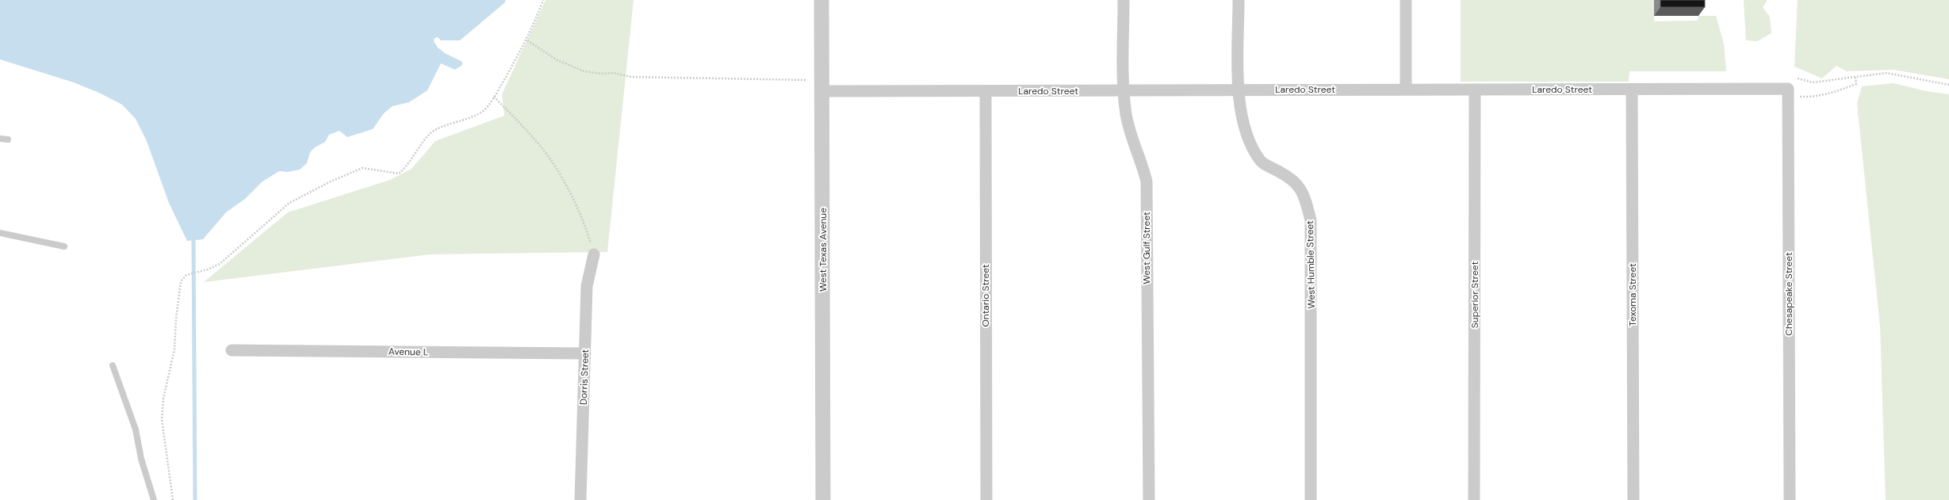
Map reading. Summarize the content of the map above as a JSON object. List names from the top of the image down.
{
  "streets": {
    "street": [
      "Laredo Street",
      "West Gulf Street",
      "West Texas Avenue",
      "West Humble Street",
      "Chesapeake Street",
      "Superior Street",
      "Texoma Street",
      "Ontario Street",
      "Avenue L",
      "Dorris Street"
    ]
  },
  "crossings": [
    ["Laredo Street", "West Gulf Street"],
    ["Laredo Street", "West Texas Avenue"],
    ["Laredo Street", "West Humble Street"],
    ["Laredo Street", "Chesapeake Street"],
    ["Laredo Street", "Superior Street"],
    ["Laredo Street", "Texoma Street"],
    ["Laredo Street", "Ontario Street"],
    ["Avenue L", "Dorris Street"]
  ]
}
